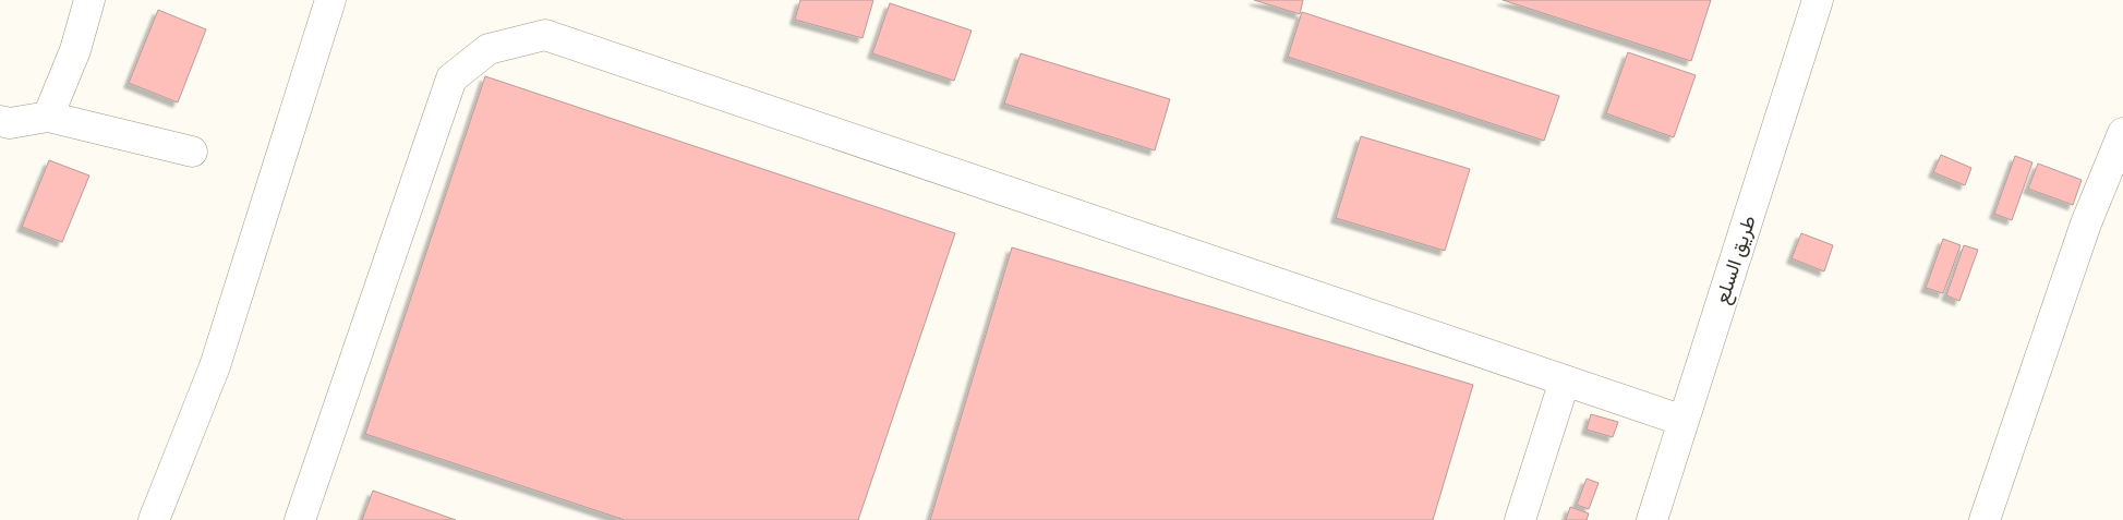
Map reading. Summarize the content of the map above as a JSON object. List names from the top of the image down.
{
  "streets": {
    "street": ["طريق السلع"]
  }
}
